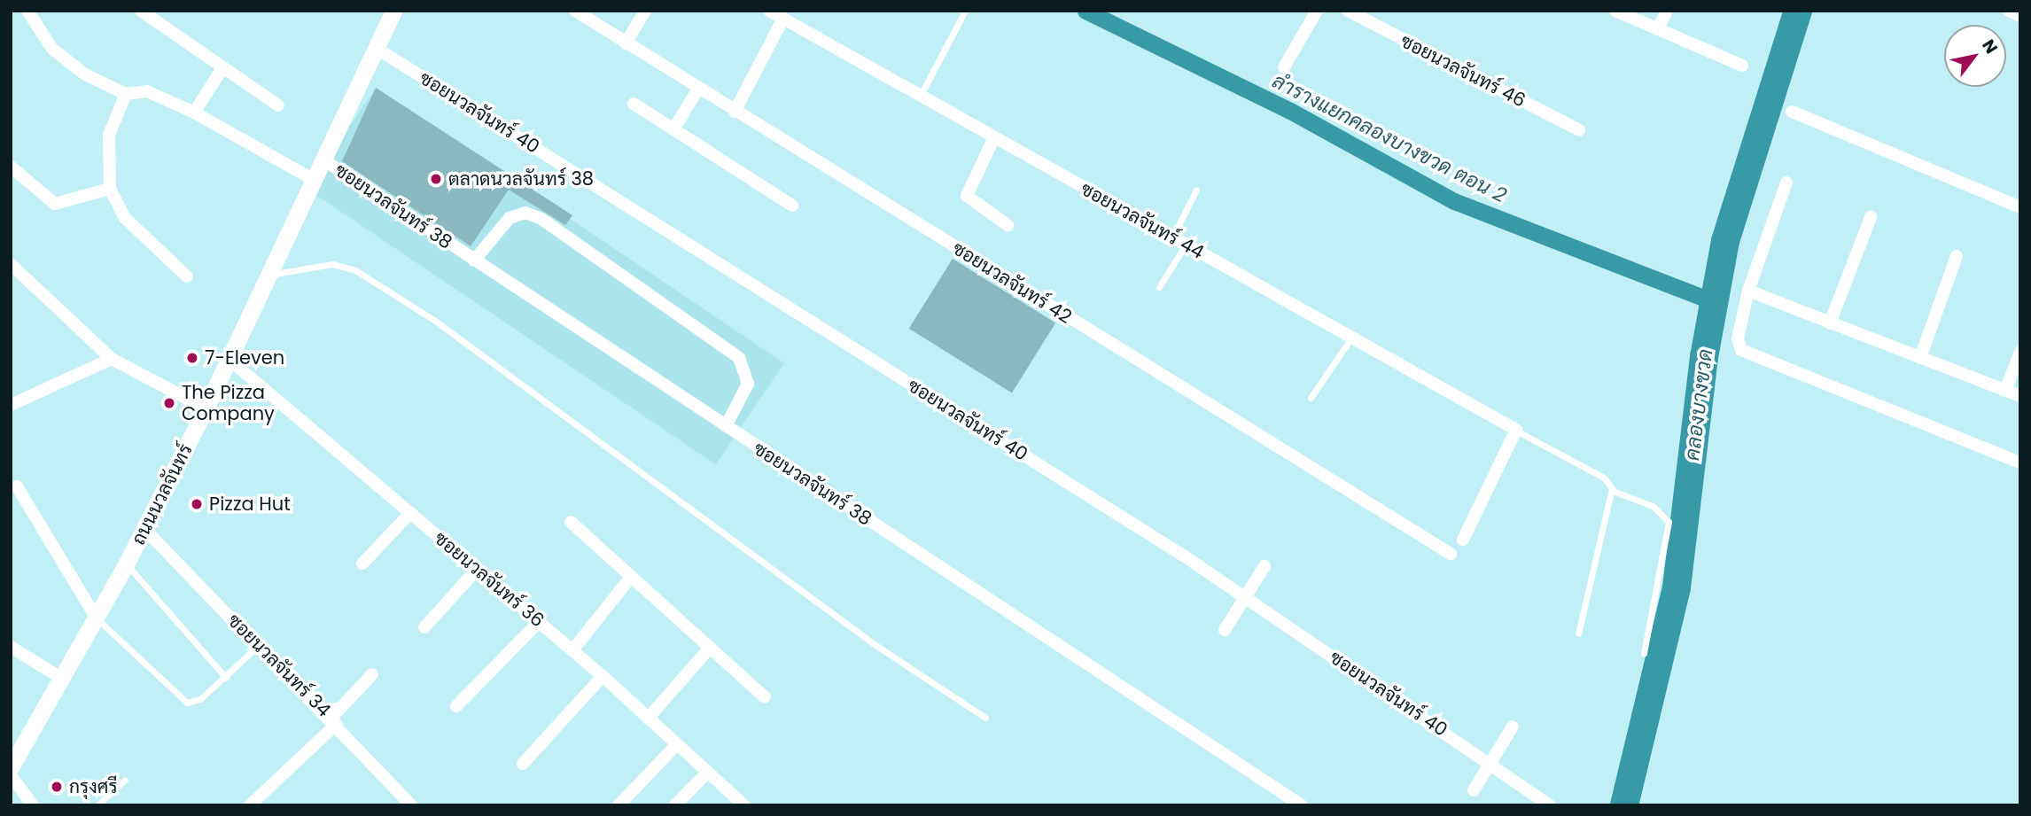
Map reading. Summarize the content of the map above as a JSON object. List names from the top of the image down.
{
  "streets": {
    "main road": ["ถนนนวลจันทร์"],
    "street": [
      "ซอยนวลจันทร์ 46",
      "ซอยนวลจันทร์ 40",
      "ซอยนวลจันทร์ 38",
      "ซอยนวลจันทร์ 44",
      "ซอยนวลจันทร์ 42",
      "ซอยนวลจันทร์ 36",
      "ซอยนวลจันทร์ 34"
    ]
  },
  "crossings": [
    ["ซอยนวลจันทร์ 40", "ถนนนวลจันทร์"],
    ["ซอยนวลจันทร์ 38", "ถนนนวลจันทร์"],
    ["ถนนนวลจันทร์", "ซอยนวลจันทร์ 36"],
    ["ถนนนวลจันทร์", "ซอยนวลจันทร์ 34"]
  ],
  "water": ["ลำรางแยกคลองบางขวด ตอน 2", "คลองบางขวด"],
  "places": [
    "ตลาดนวลจันทร์ 38",
    "7-Eleven",
    "The Pizza Company",
    "Pizza Hut",
    "กรุงศรี"
  ],
  "north": "top right"
}
